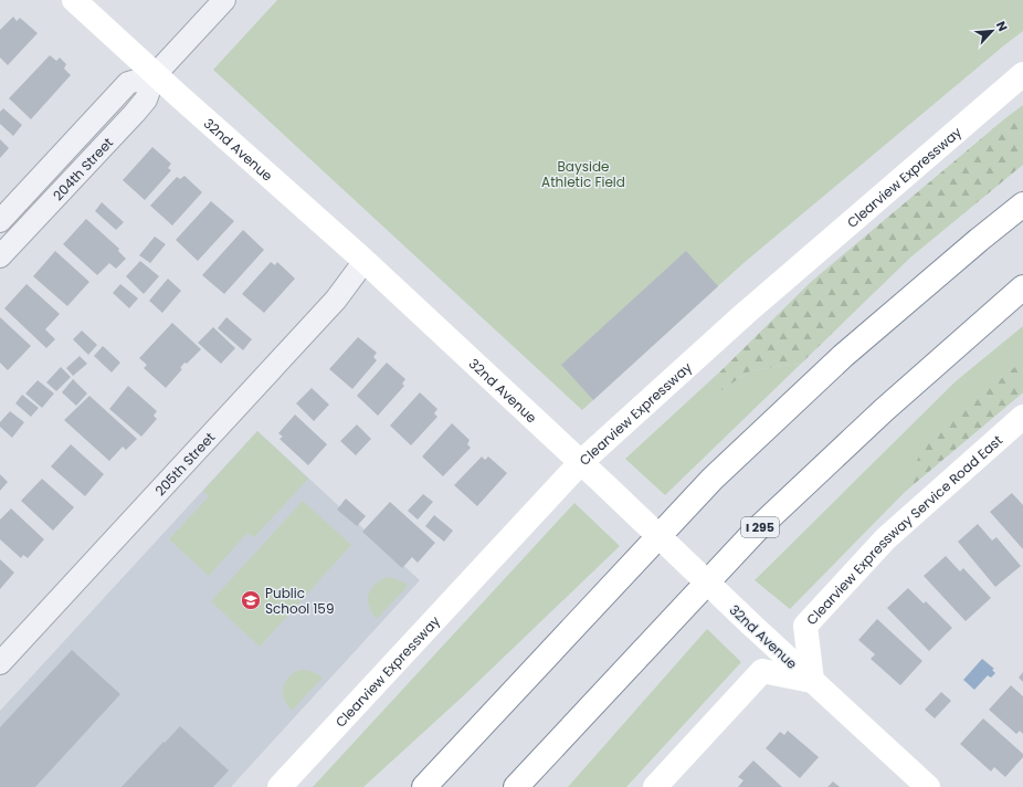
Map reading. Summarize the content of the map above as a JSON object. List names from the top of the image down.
{
  "streets": {
    "main road": [
      "32nd Avenue",
      "Clearview Expressway",
      "I 295",
      "Clearview Expressway Service Road East"
    ],
    "street": ["204th Street", "205th Street"]
  },
  "crossings": [
    ["32nd Avenue", "204th Street"],
    ["32nd Avenue", "Clearview Expressway"],
    ["32nd Avenue", "205th Street"],
    ["32nd Avenue", "Clearview Expressway Service Road East"]
  ],
  "parks": ["Bayside Athletic Field"],
  "places": {
    "school or university": ["Public School 159"]
  },
  "north": "top right"
}
